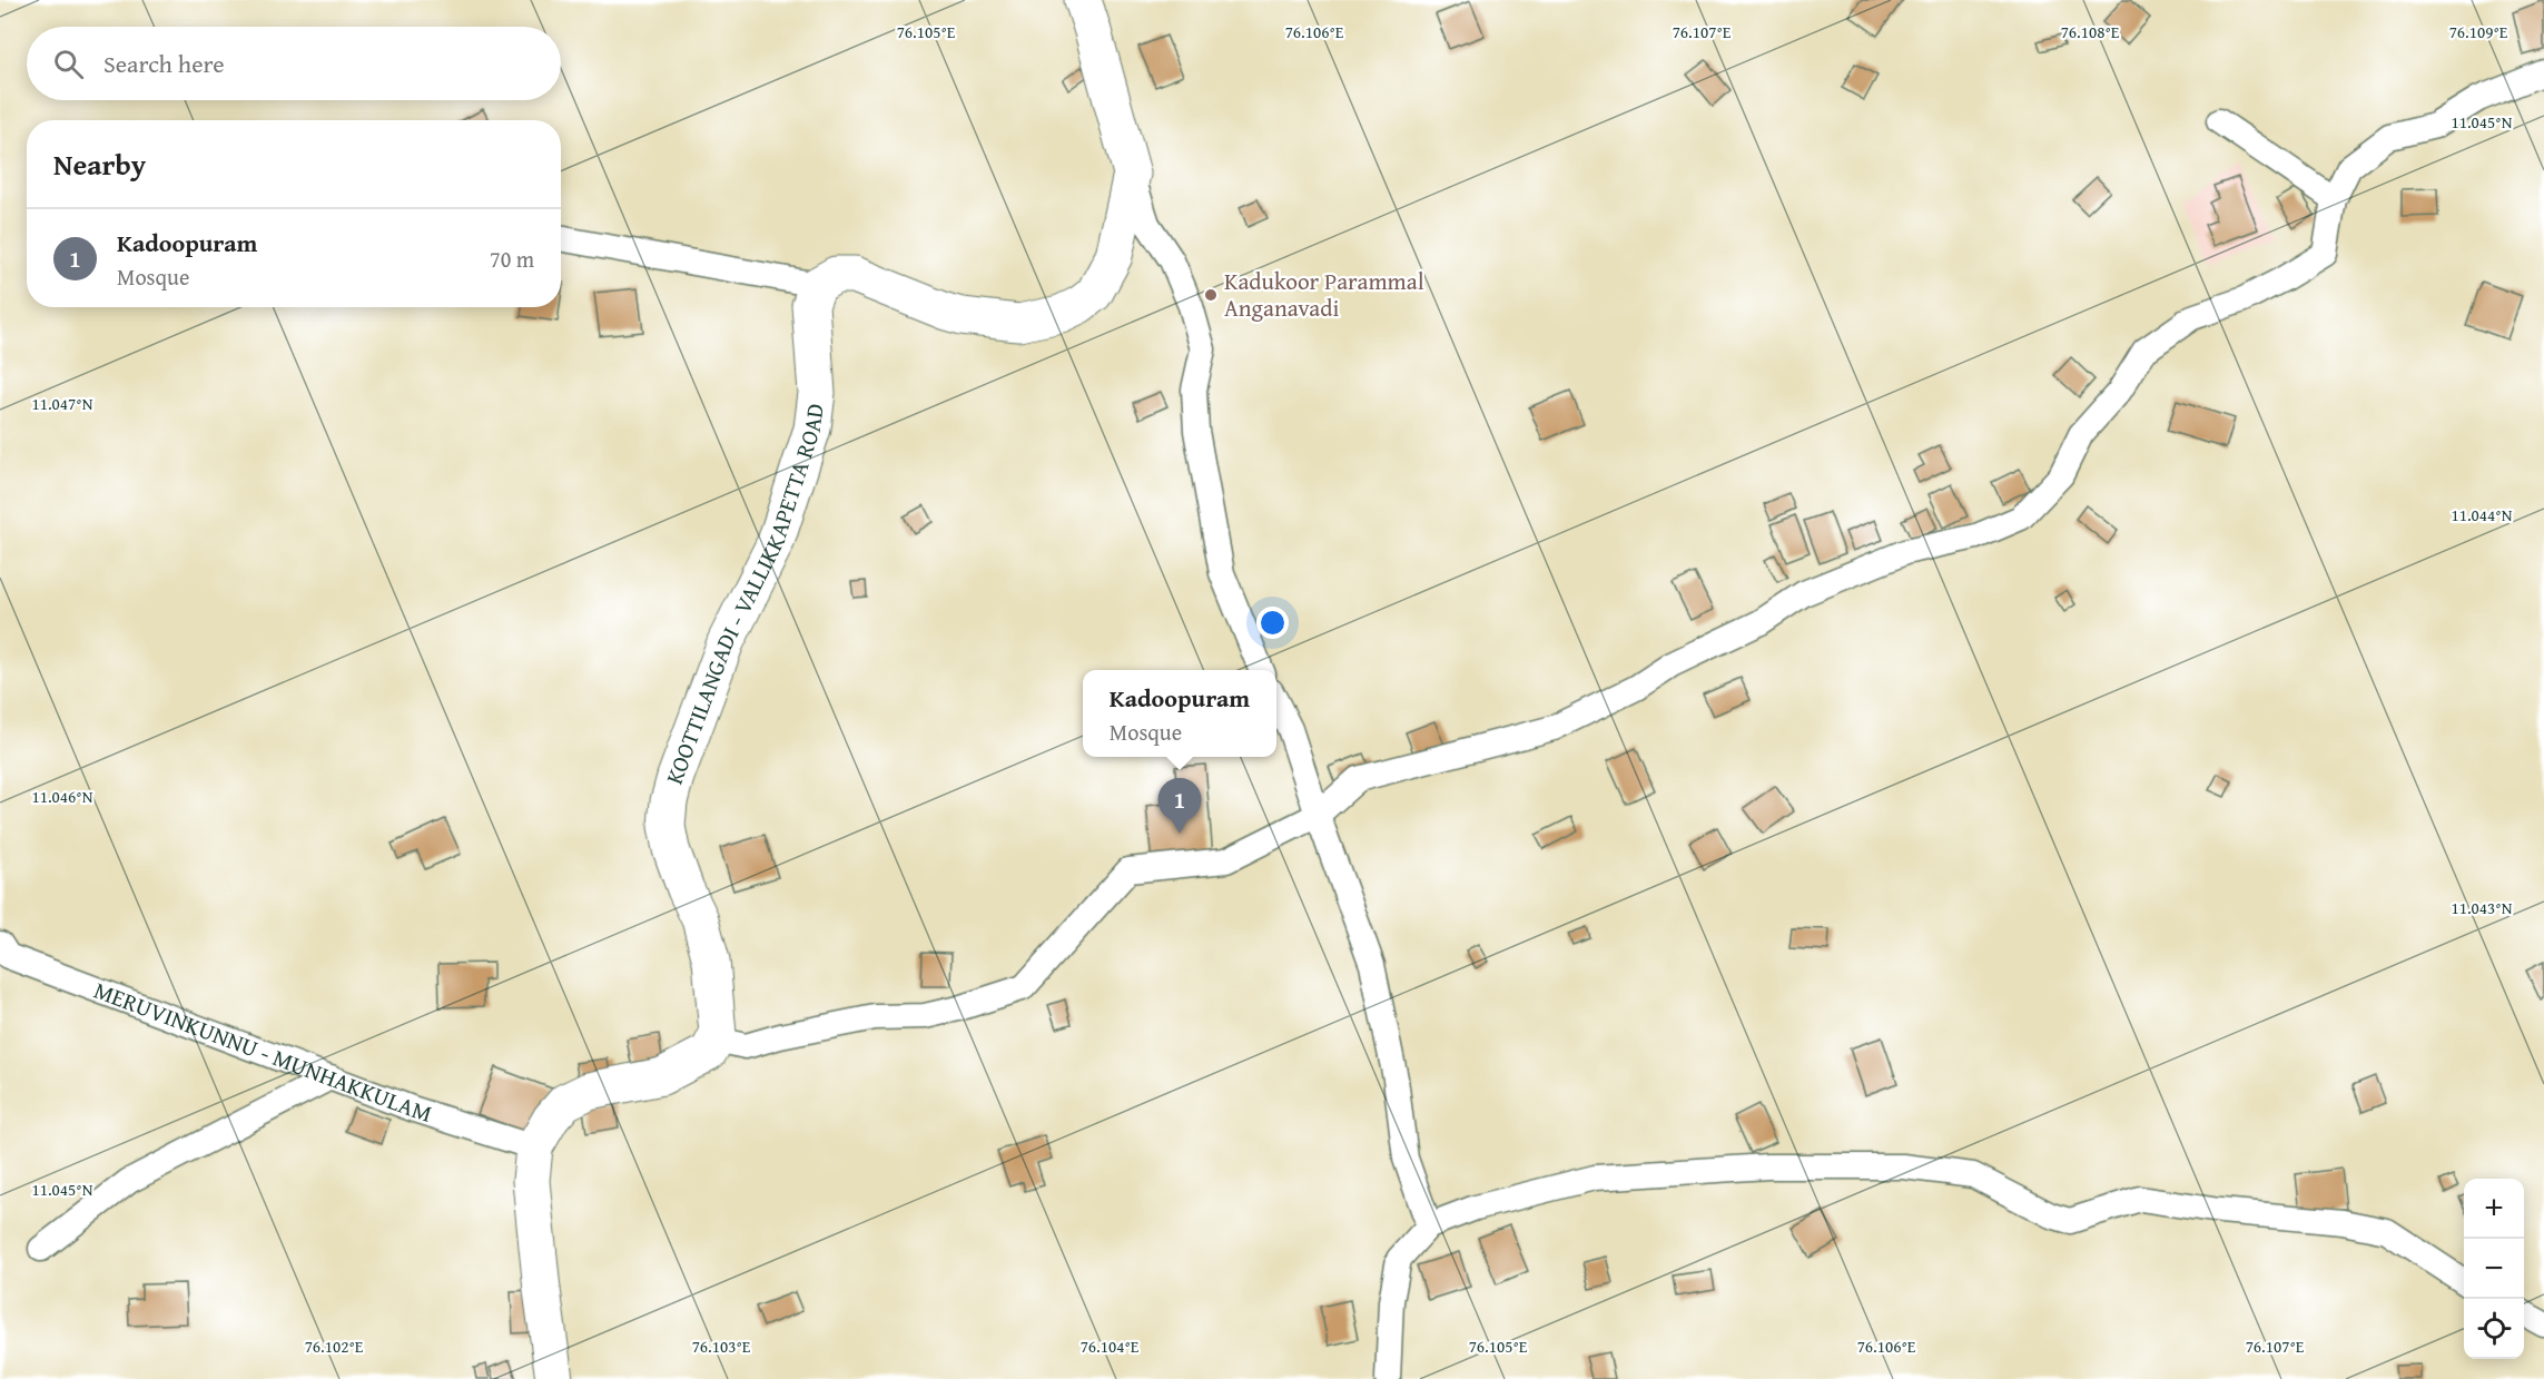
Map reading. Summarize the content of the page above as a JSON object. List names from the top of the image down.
{
  "streets": {
    "main road": ["KOOTTILANGADI - VALLIKKAPETTA ROAD"],
    "street": ["MERUVINKUNNU - MUNHAKKULAM"]
  },
  "places": ["Kadukoor Parammal Anganavadi"],
  "page": {
    "search": "Search here",
    "heading": "Nearby",
    "list": [
      {
        "mark": "1",
        "name": "Kadoopuram",
        "note": "Mosque",
        "value": "70 m"
      }
    ],
    "popup": ["Kadoopuram", "Mosque"],
    "pins": "1",
    "map_buttons": ["+", "−"]
  },
  "coordinates": [
    "76.105°E",
    "76.106°E",
    "76.107°E",
    "76.108°E",
    "76.109°E",
    "11.045°N",
    "11.047°N",
    "11.044°N",
    "11.046°N",
    "11.043°N",
    "76.102°E",
    "76.103°E",
    "76.104°E"
  ]
}
